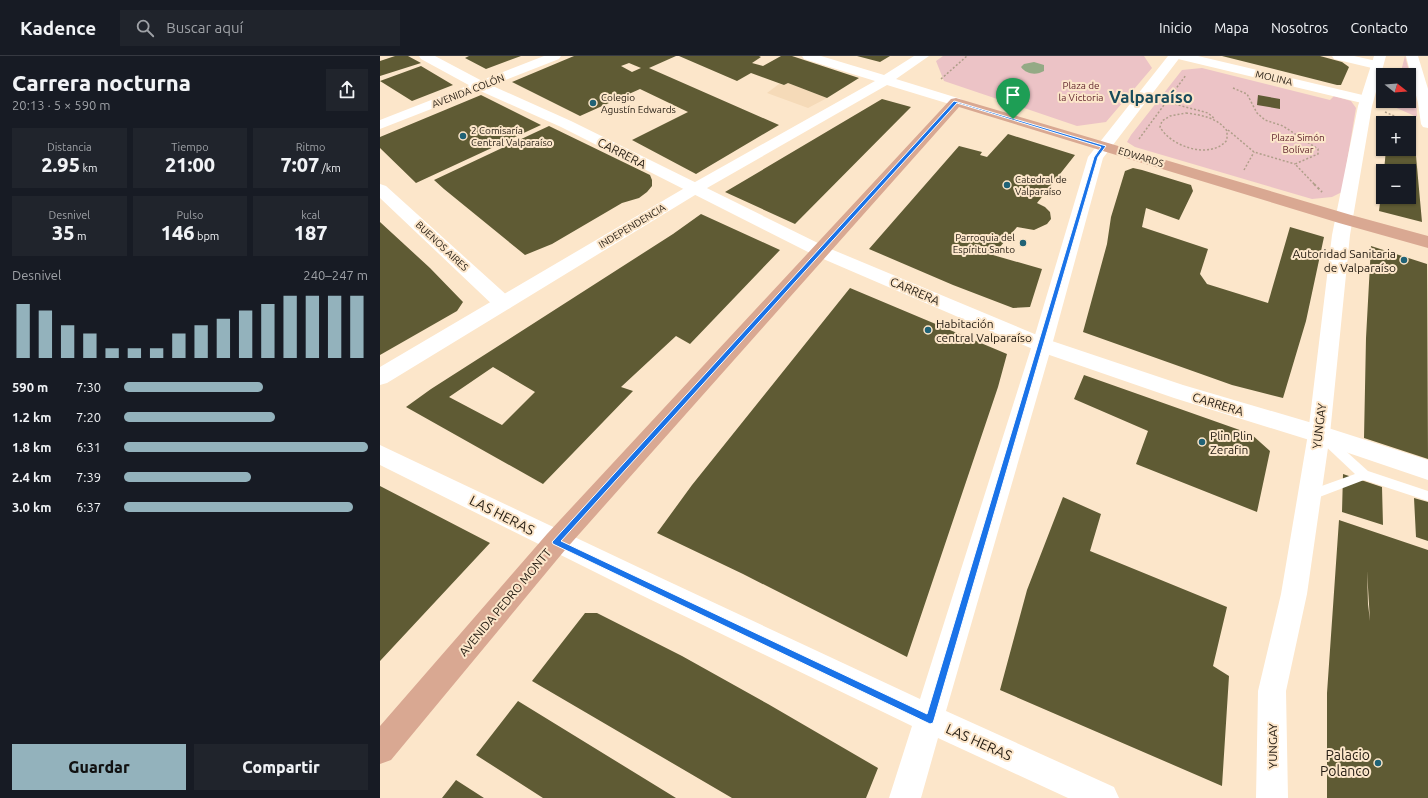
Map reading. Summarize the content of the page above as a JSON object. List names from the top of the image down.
{
  "streets": {
    "main road": ["EDWARDS", "AVENIDA PEDRO MONTT"],
    "street": [
      "MOLINA",
      "AVENIDA COLÓN",
      "CARRERA",
      "INDEPENDENCIA",
      "BUENOS AIRES",
      "YUNGAY",
      "LAS HERAS"
    ]
  },
  "crossings": [
    ["MOLINA", "YUNGAY"],
    ["AVENIDA COLÓN", "CARRERA"],
    ["CARRERA", "INDEPENDENCIA"],
    ["CARRERA", "YUNGAY"],
    ["CARRERA", "AVENIDA PEDRO MONTT"],
    ["EDWARDS", "INDEPENDENCIA"],
    ["EDWARDS", "YUNGAY"],
    ["EDWARDS", "AVENIDA PEDRO MONTT"],
    ["INDEPENDENCIA", "BUENOS AIRES"],
    ["LAS HERAS", "AVENIDA PEDRO MONTT"]
  ],
  "districts": ["Valparaíso"],
  "parks": ["Plaza de la Victoria", "Plaza Simón Bolívar"],
  "places": [
    "Colegio Agustín Edwards",
    "2 Comisaría Central Valparaíso",
    "Catedral de Valparaíso",
    "Parroquia del Espíritu Santo",
    "Autoridad Sanitaria de Valparaíso",
    "Habitación central Valparaíso",
    "Plin Plin Zerafin",
    "Palacio Polanco"
  ],
  "north": "right",
  "page": {
    "header": "Kadence",
    "search": "Buscar aquí",
    "nav": [
      "Inicio",
      "Mapa",
      "Nosotros",
      "Contacto"
    ],
    "heading": ["Carrera nocturna", "20:13 · 5 × 590 m"],
    "map_buttons": ["+", "−"],
    "stats": [
      ["Distancia", "2.95 km"],
      ["Tiempo", "21:00"],
      ["Ritmo", "7:07 /km"],
      ["Desnivel", "35 m"],
      ["Pulso", "146 bpm"],
      ["kcal", "187"]
    ],
    "chart": ["Desnivel", "240–247 m"],
    "list": [
      {
        "name": "590 m",
        "note": "7:30"
      },
      {
        "name": "1.2 km",
        "note": "7:20"
      },
      {
        "name": "1.8 km",
        "note": "6:31"
      },
      {
        "name": "2.4 km",
        "note": "7:39"
      },
      {
        "name": "3.0 km",
        "note": "6:37"
      }
    ],
    "buttons": ["Guardar", "Compartir"]
  }
}
